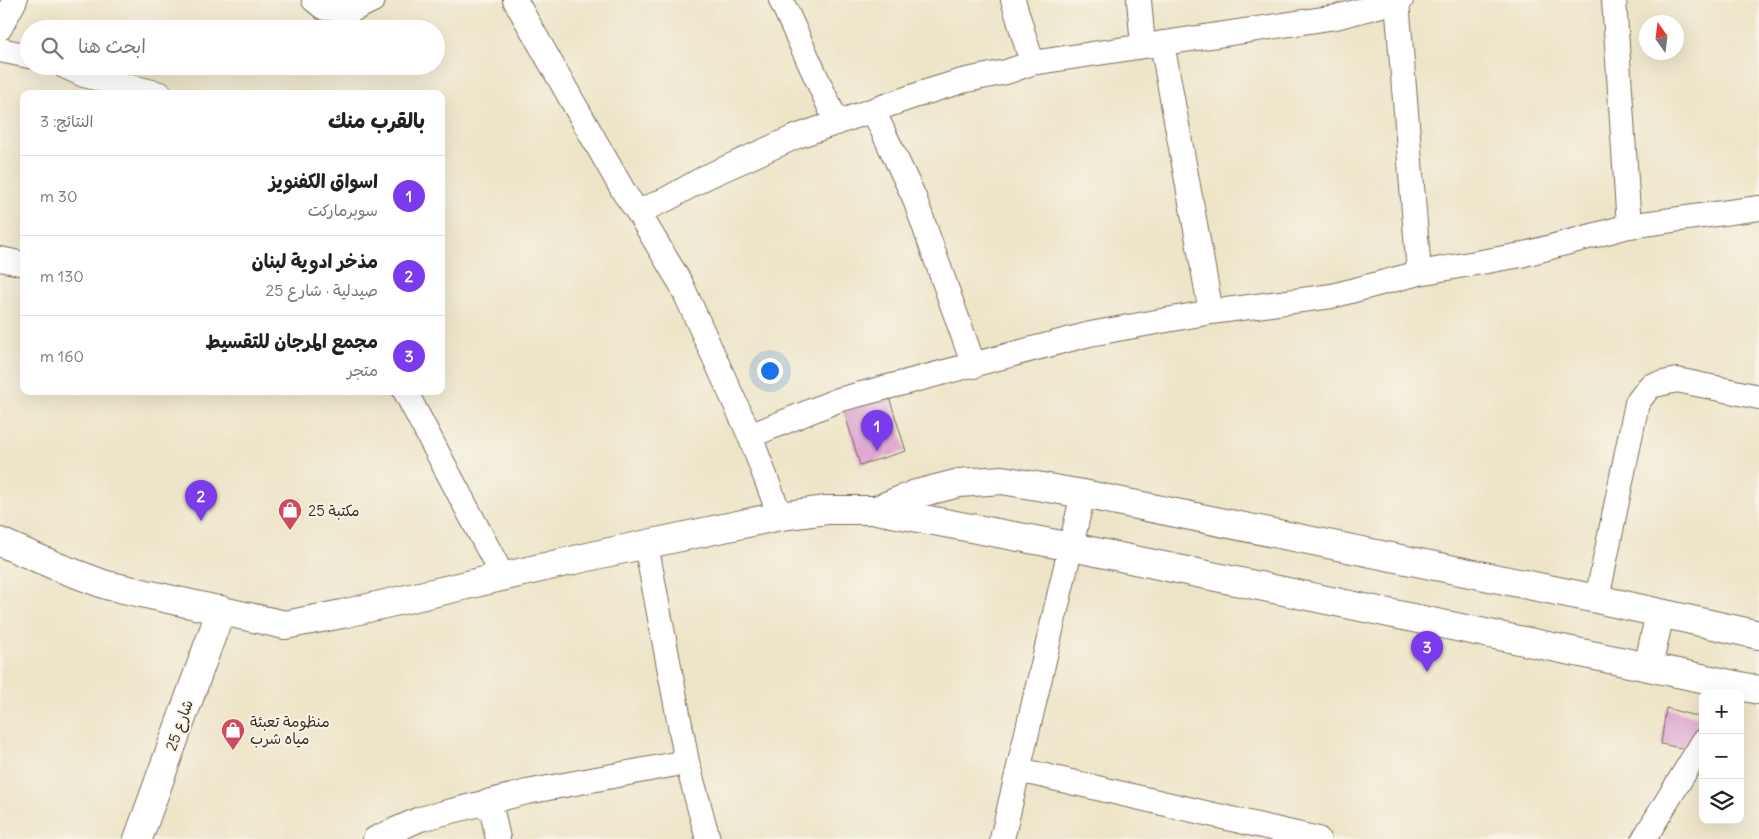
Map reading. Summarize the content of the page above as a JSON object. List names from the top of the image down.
{
  "streets": {
    "street": ["شارع 25"]
  },
  "places": {
    "shop": ["مكتبة 25", "منظومة تعبئة مياه شرب"]
  },
  "north": "top",
  "page": {
    "search": "ابحث هنا",
    "heading": ["بالقرب منك", "النتائج: 3"],
    "list": [
      {
        "mark": "1",
        "name": "اسواق الكفنويز",
        "note": "سوبرماركت",
        "value": "30 m"
      },
      {
        "mark": "2",
        "name": "مذخر ادوية لبنان",
        "note": "صيدلية · شارع 25",
        "value": "130 m"
      },
      {
        "mark": "3",
        "name": "مجمع المرجان للتقسيط",
        "note": "متجر",
        "value": "160 m"
      }
    ],
    "pins": ["1", "2", "3"],
    "map_buttons": ["+", "−"]
  }
}
